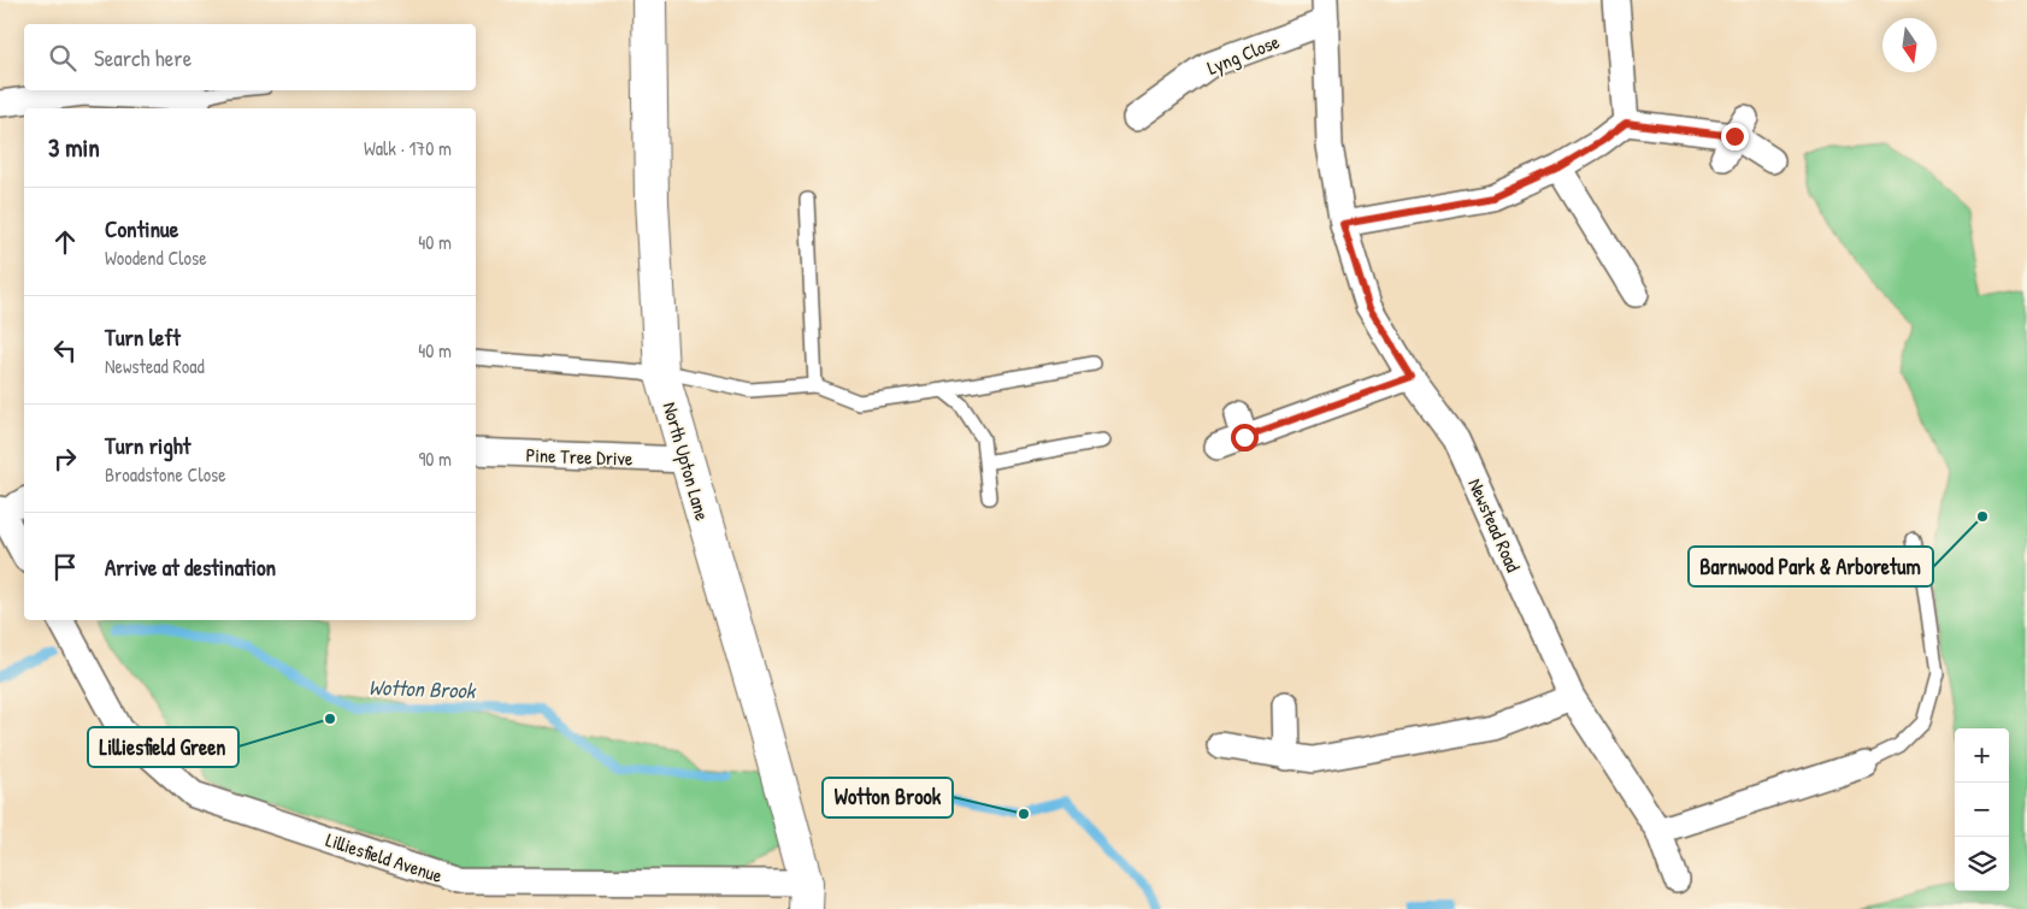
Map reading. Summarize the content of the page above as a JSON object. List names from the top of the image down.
{
  "streets": {
    "street": [
      "Lyng Close",
      "Pine Tree Drive",
      "North Upton Lane",
      "Newstead Road",
      "Lilliesfield Avenue"
    ]
  },
  "crossings": [
    ["Lyng Close", "Newstead Road"],
    ["Pine Tree Drive", "North Upton Lane"],
    ["North Upton Lane", "Lilliesfield Avenue"]
  ],
  "water": ["Wotton Brook"],
  "places": ["Barnwood Park & Arboretum", "Lilliesfield Green", "Wotton Brook"],
  "north": "bottom",
  "page": {
    "search": "Search here",
    "heading": ["3 min", "Walk · 170 m"],
    "list": [
      ["Continue", "Woodend Close", "40 m"],
      ["Turn left", "Newstead Road", "40 m"],
      ["Turn right", "Broadstone Close", "90 m"],
      "Arrive at destination"
    ],
    "map_buttons": ["+", "−"]
  }
}
